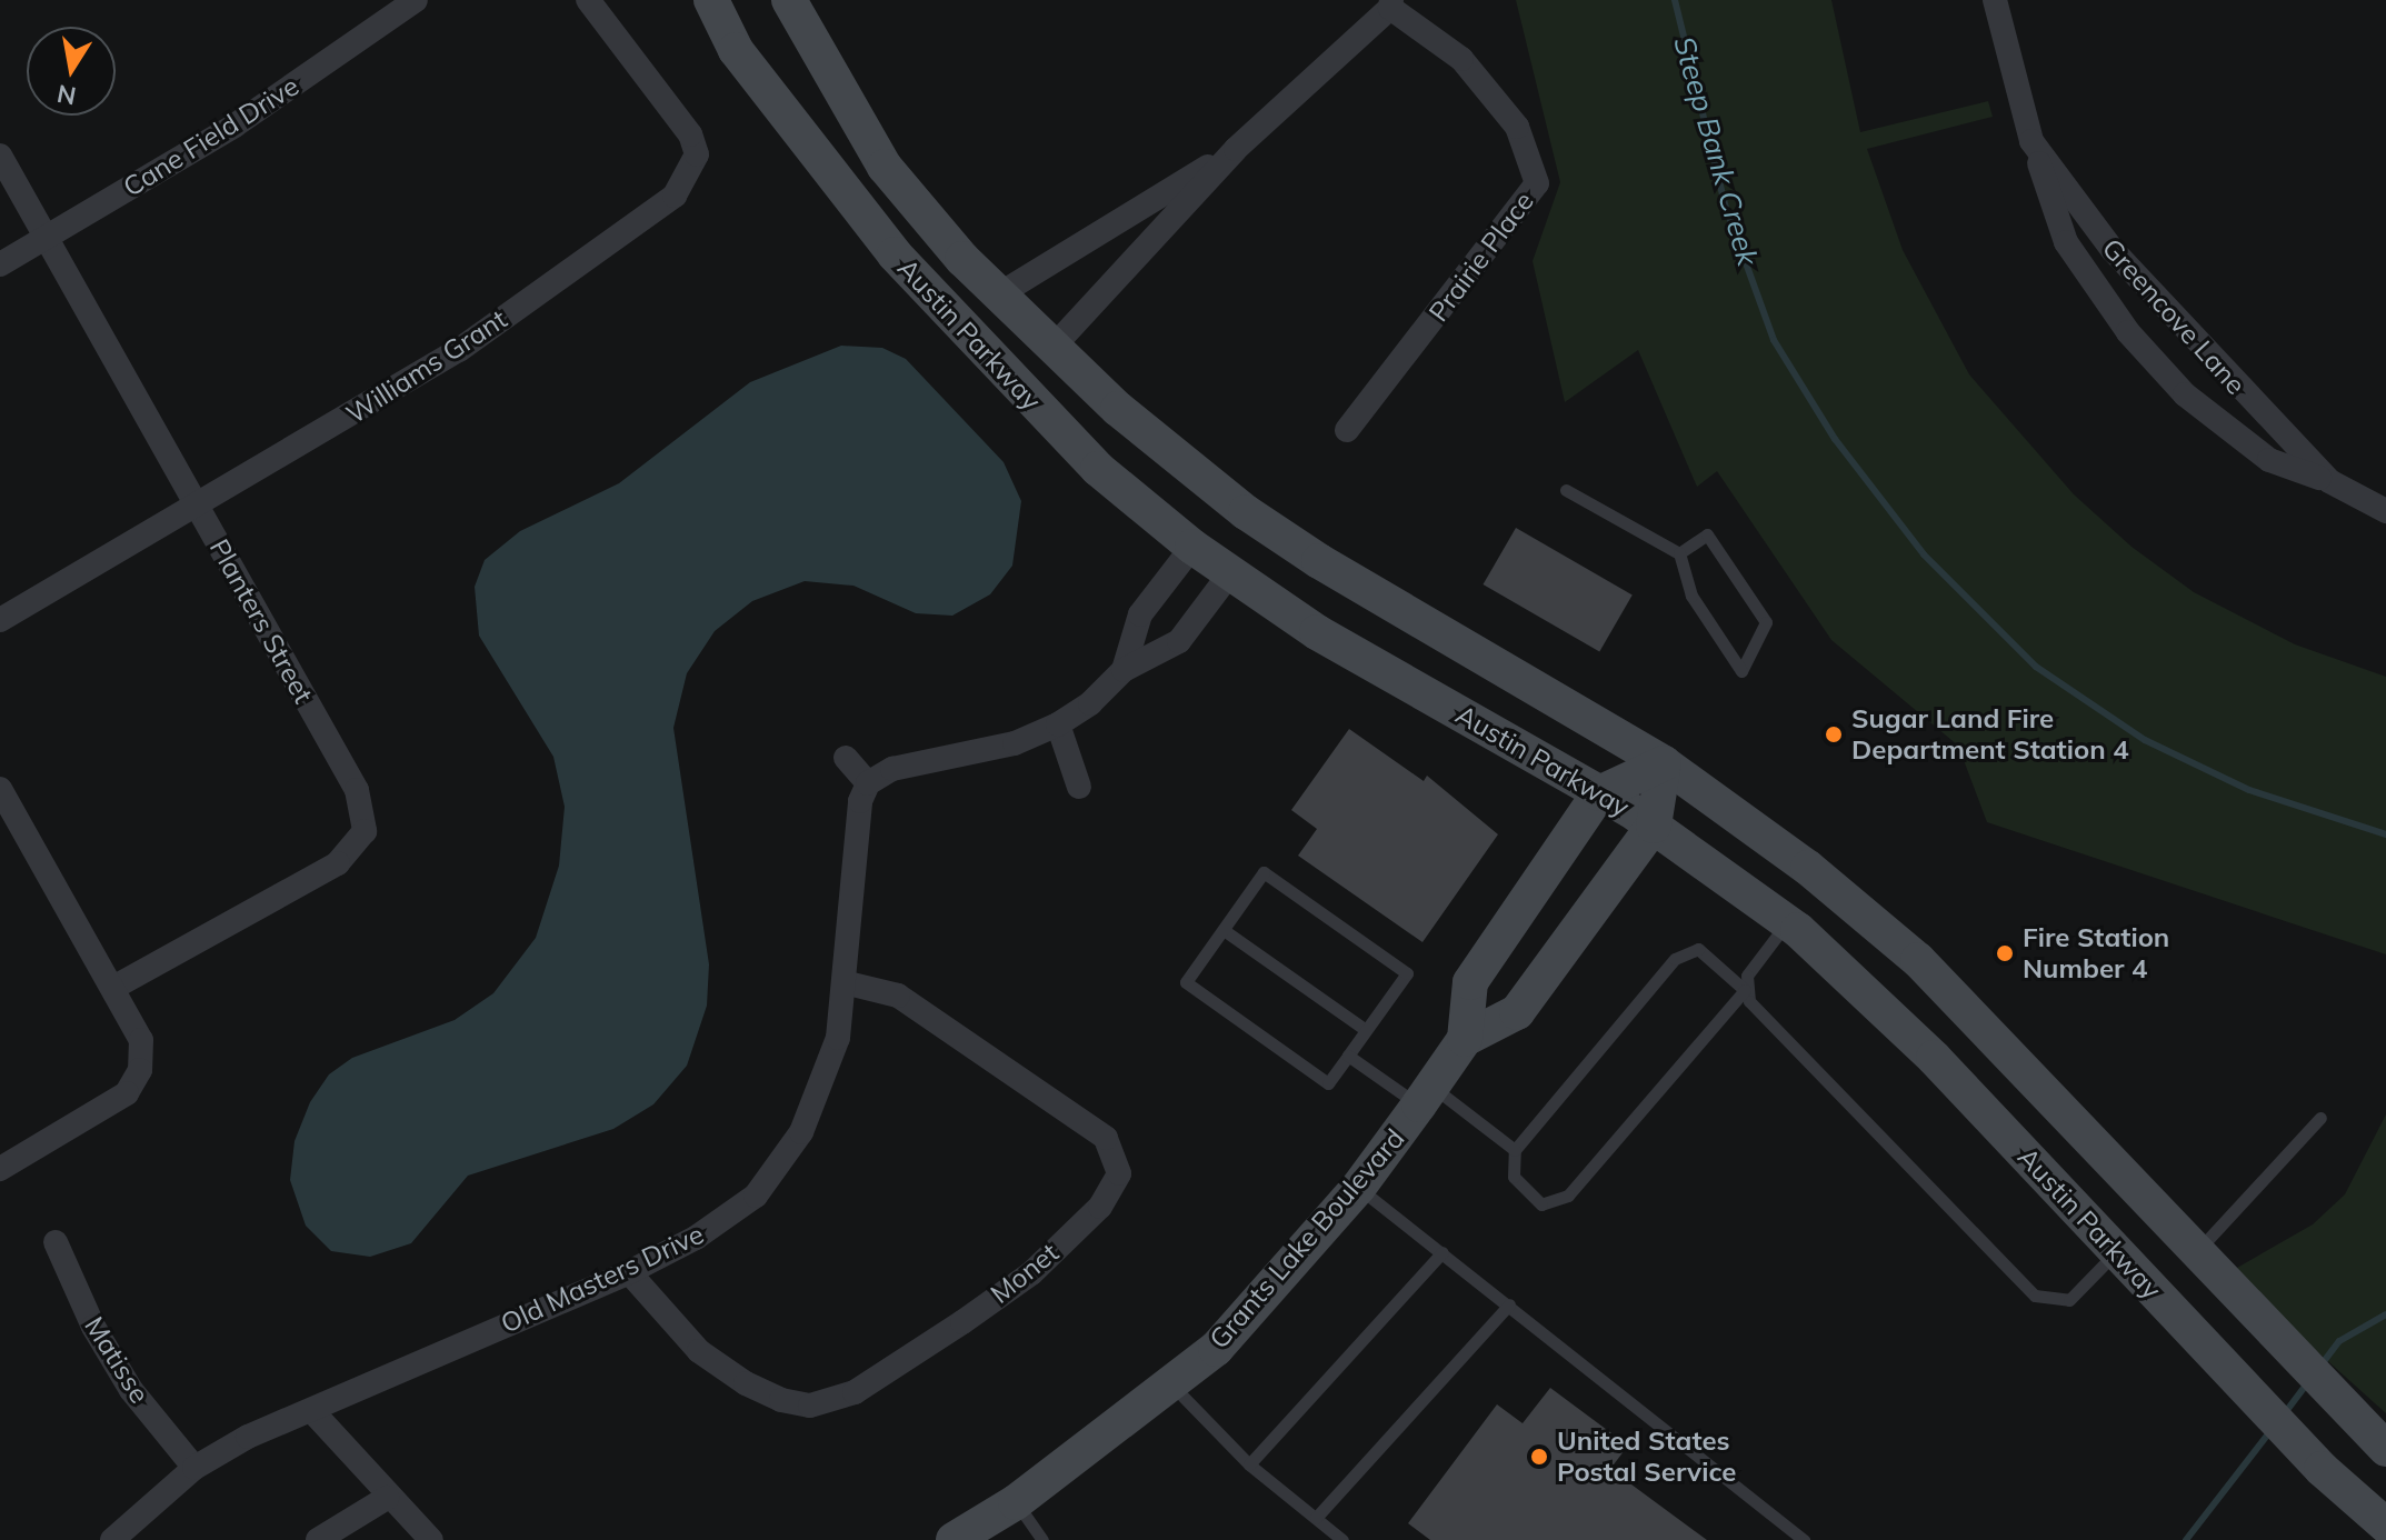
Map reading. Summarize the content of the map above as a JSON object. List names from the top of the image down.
{
  "streets": {
    "main road": ["Austin Parkway", "Grants Lake Boulevard"],
    "street": [
      "Cane Field Drive",
      "Prairie Place",
      "Greencove Lane",
      "Williams Grant",
      "Planters Street",
      "Monet",
      "Old Masters Drive",
      "Matisse"
    ]
  },
  "crossings": [
    ["Cane Field Drive", "Planters Street"],
    ["Austin Parkway", "Grants Lake Boulevard"],
    ["Williams Grant", "Planters Street"],
    ["Monet", "Old Masters Drive"],
    ["Old Masters Drive", "Matisse"]
  ],
  "water": ["Steep Bank Creek"],
  "places": ["Sugar Land Fire Department Station 4", "Fire Station Number 4", "United States Postal Service"],
  "north": "bottom"
}
